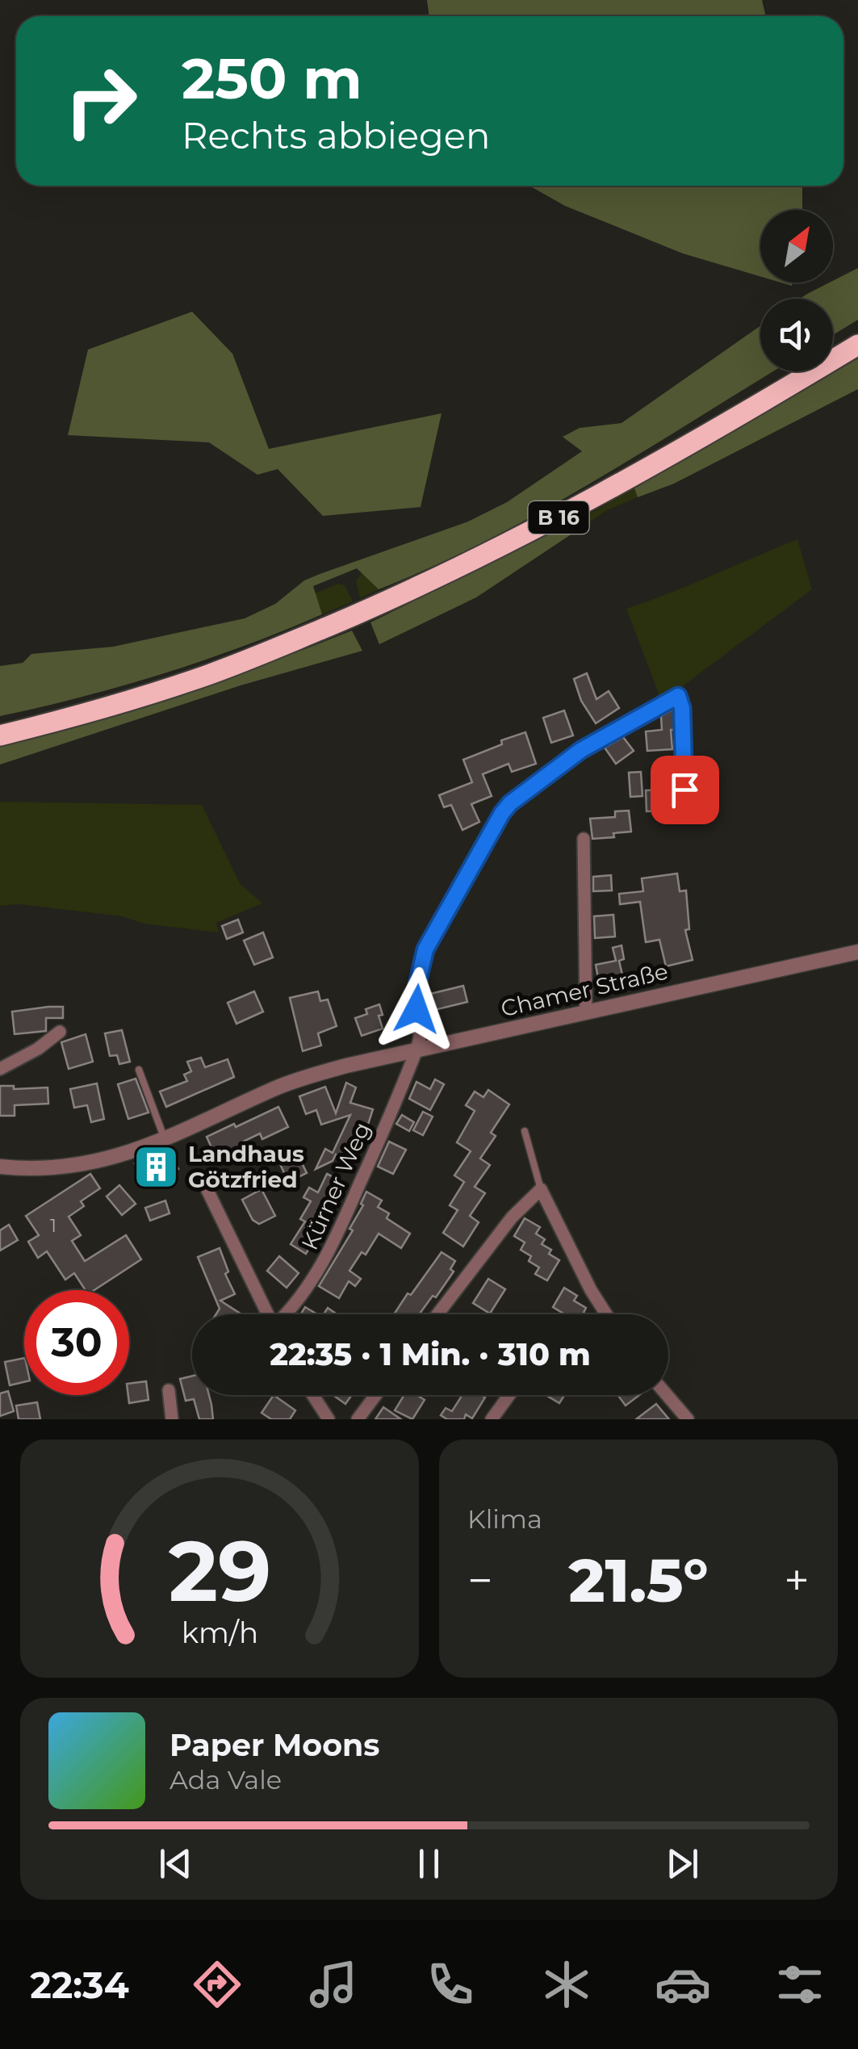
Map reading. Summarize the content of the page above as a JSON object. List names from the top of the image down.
{
  "streets": {
    "highway": ["B 16"],
    "street": ["Chamer Straße", "Kürner Weg"]
  },
  "crossings": [
    ["Chamer Straße", "Kürner Weg"]
  ],
  "places": {
    "building": ["Landhaus Götzfried"]
  },
  "house_numbers": ["1"],
  "north": "top right",
  "page": {
    "turn": ["250 m", "Rechts abbiegen"],
    "limit": "30",
    "trip": "22:35 · 1 Min. · 310 m",
    "tile": "Klima",
    "heat": ["−", "21.5°", "+"],
    "song": ["Paper Moons", "Ada Vale"],
    "tabs": "22:34",
    "gauge": ["29", "km/h"]
  }
}
